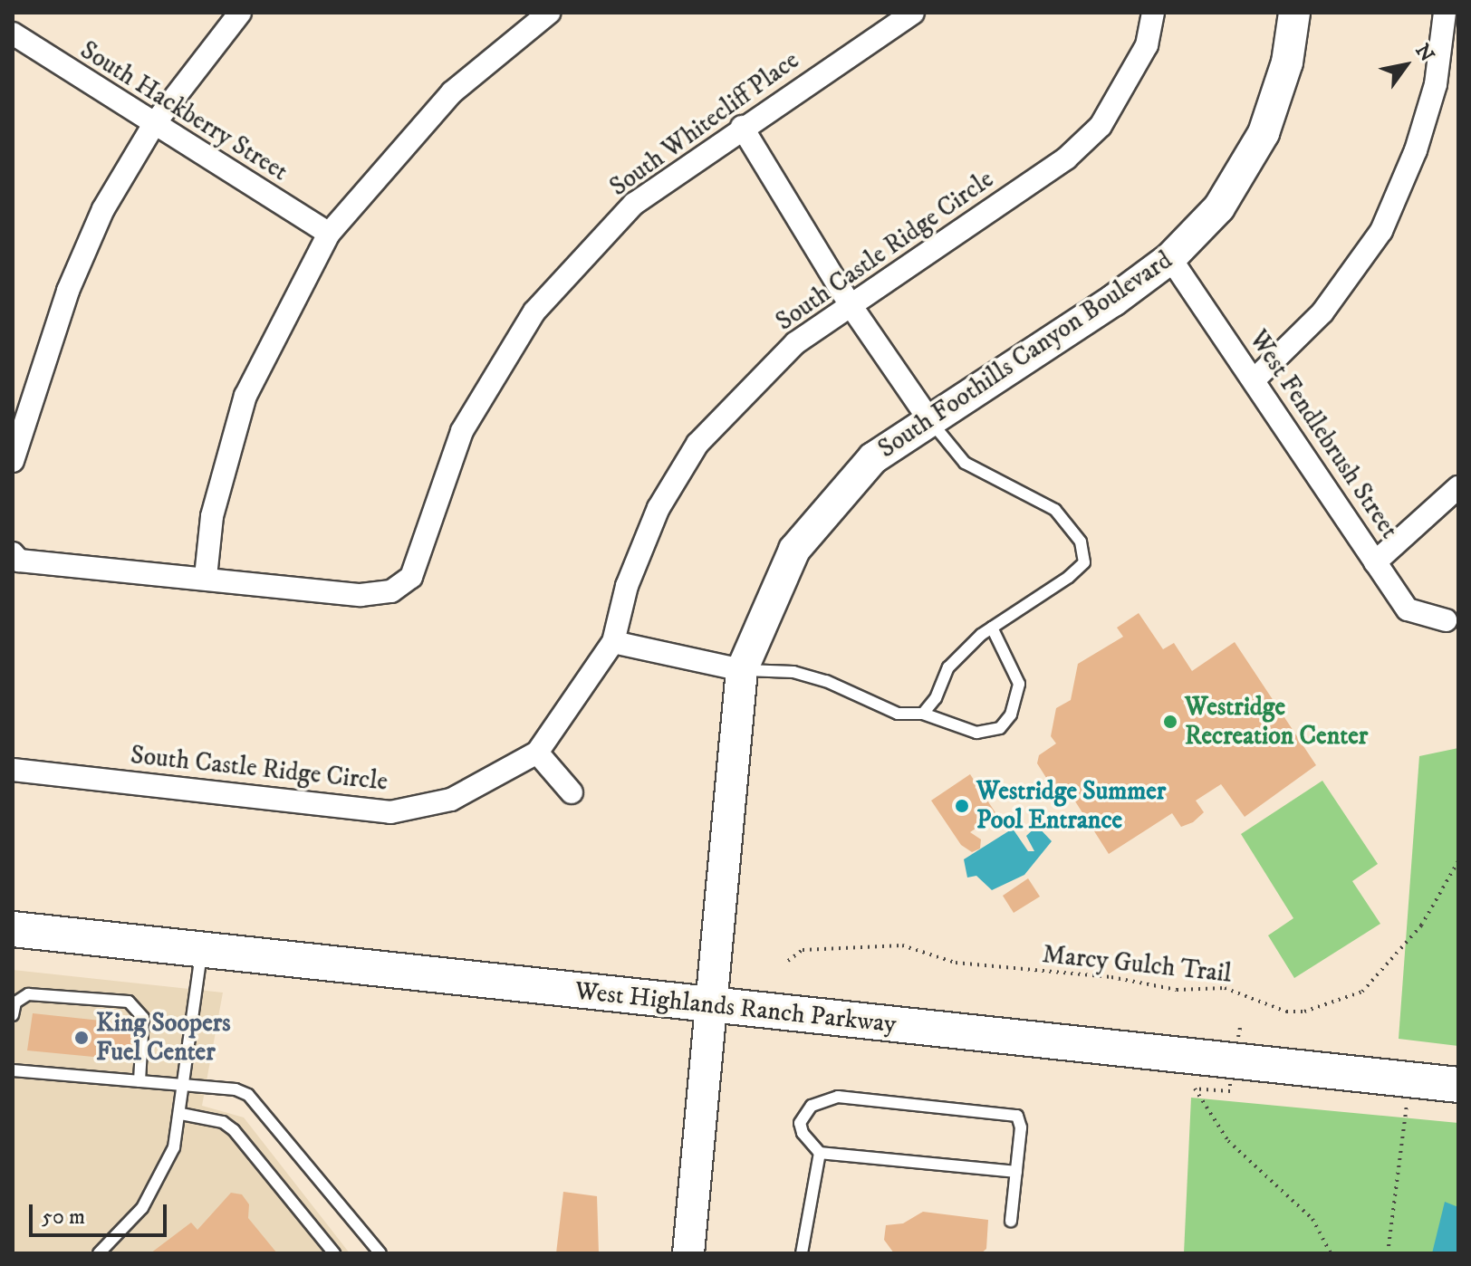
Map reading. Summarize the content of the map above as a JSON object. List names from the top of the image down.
{
  "streets": {
    "main road": ["West Highlands Ranch Parkway"],
    "street": [
      "South Hackberry Street",
      "South Whitecliff Place",
      "South Castle Ridge Circle",
      "South Foothills Canyon Boulevard",
      "West Fendlebrush Street"
    ],
    "path": ["Marcy Gulch Trail"]
  },
  "crossings": [
    ["South Foothills Canyon Boulevard", "West Fendlebrush Street"],
    ["South Foothills Canyon Boulevard", "West Highlands Ranch Parkway"]
  ],
  "places": ["Westridge Recreation Center", "Westridge Summer Pool Entrance", "King Soopers Fuel Center"],
  "scale_bar": "50 m",
  "north": "top right"
}
